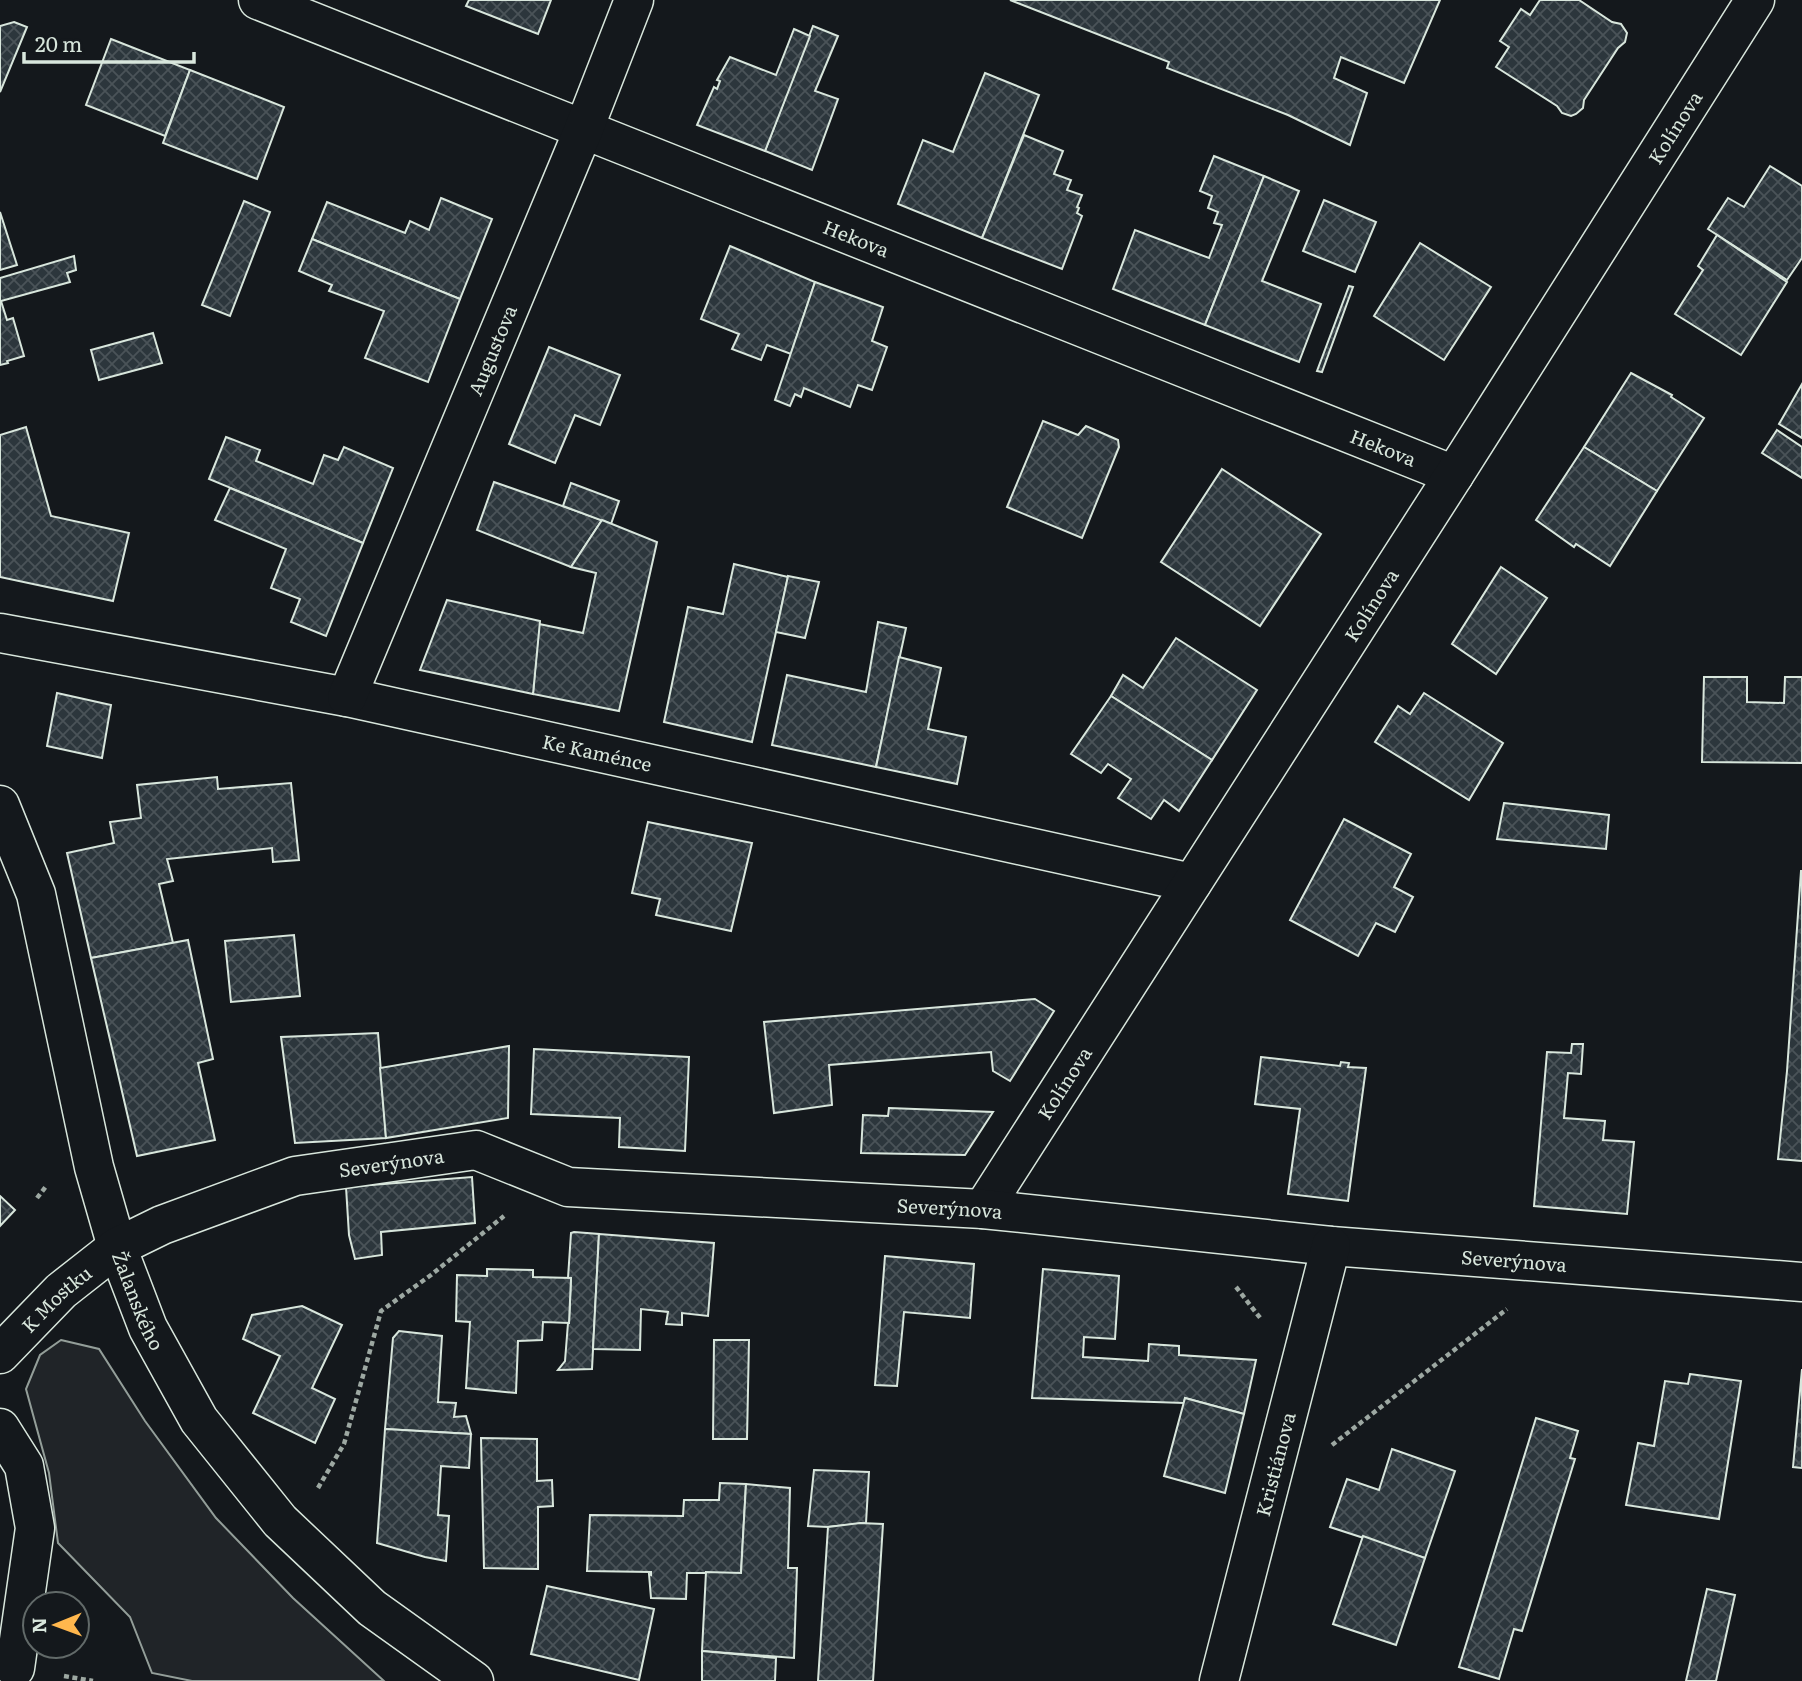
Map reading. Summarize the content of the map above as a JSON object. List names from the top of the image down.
{
  "streets": {
    "street": [
      "Kolínova",
      "Hekova",
      "Augustova",
      "Ke Kaménce",
      "Severýnova",
      "K Mostku",
      "Žalanského",
      "Kristiánova"
    ]
  },
  "crossings": [
    ["Kolínova", "Hekova"],
    ["Kolínova", "Ke Kaménce"],
    ["Kolínova", "Severýnova"],
    ["Hekova", "Augustova"],
    ["Augustova", "Ke Kaménce"],
    ["Severýnova", "K Mostku"],
    ["Severýnova", "Žalanského"],
    ["Severýnova", "Kristiánova"],
    ["K Mostku", "Žalanského"]
  ],
  "scale_bar": "20 m",
  "north": "left"
}
